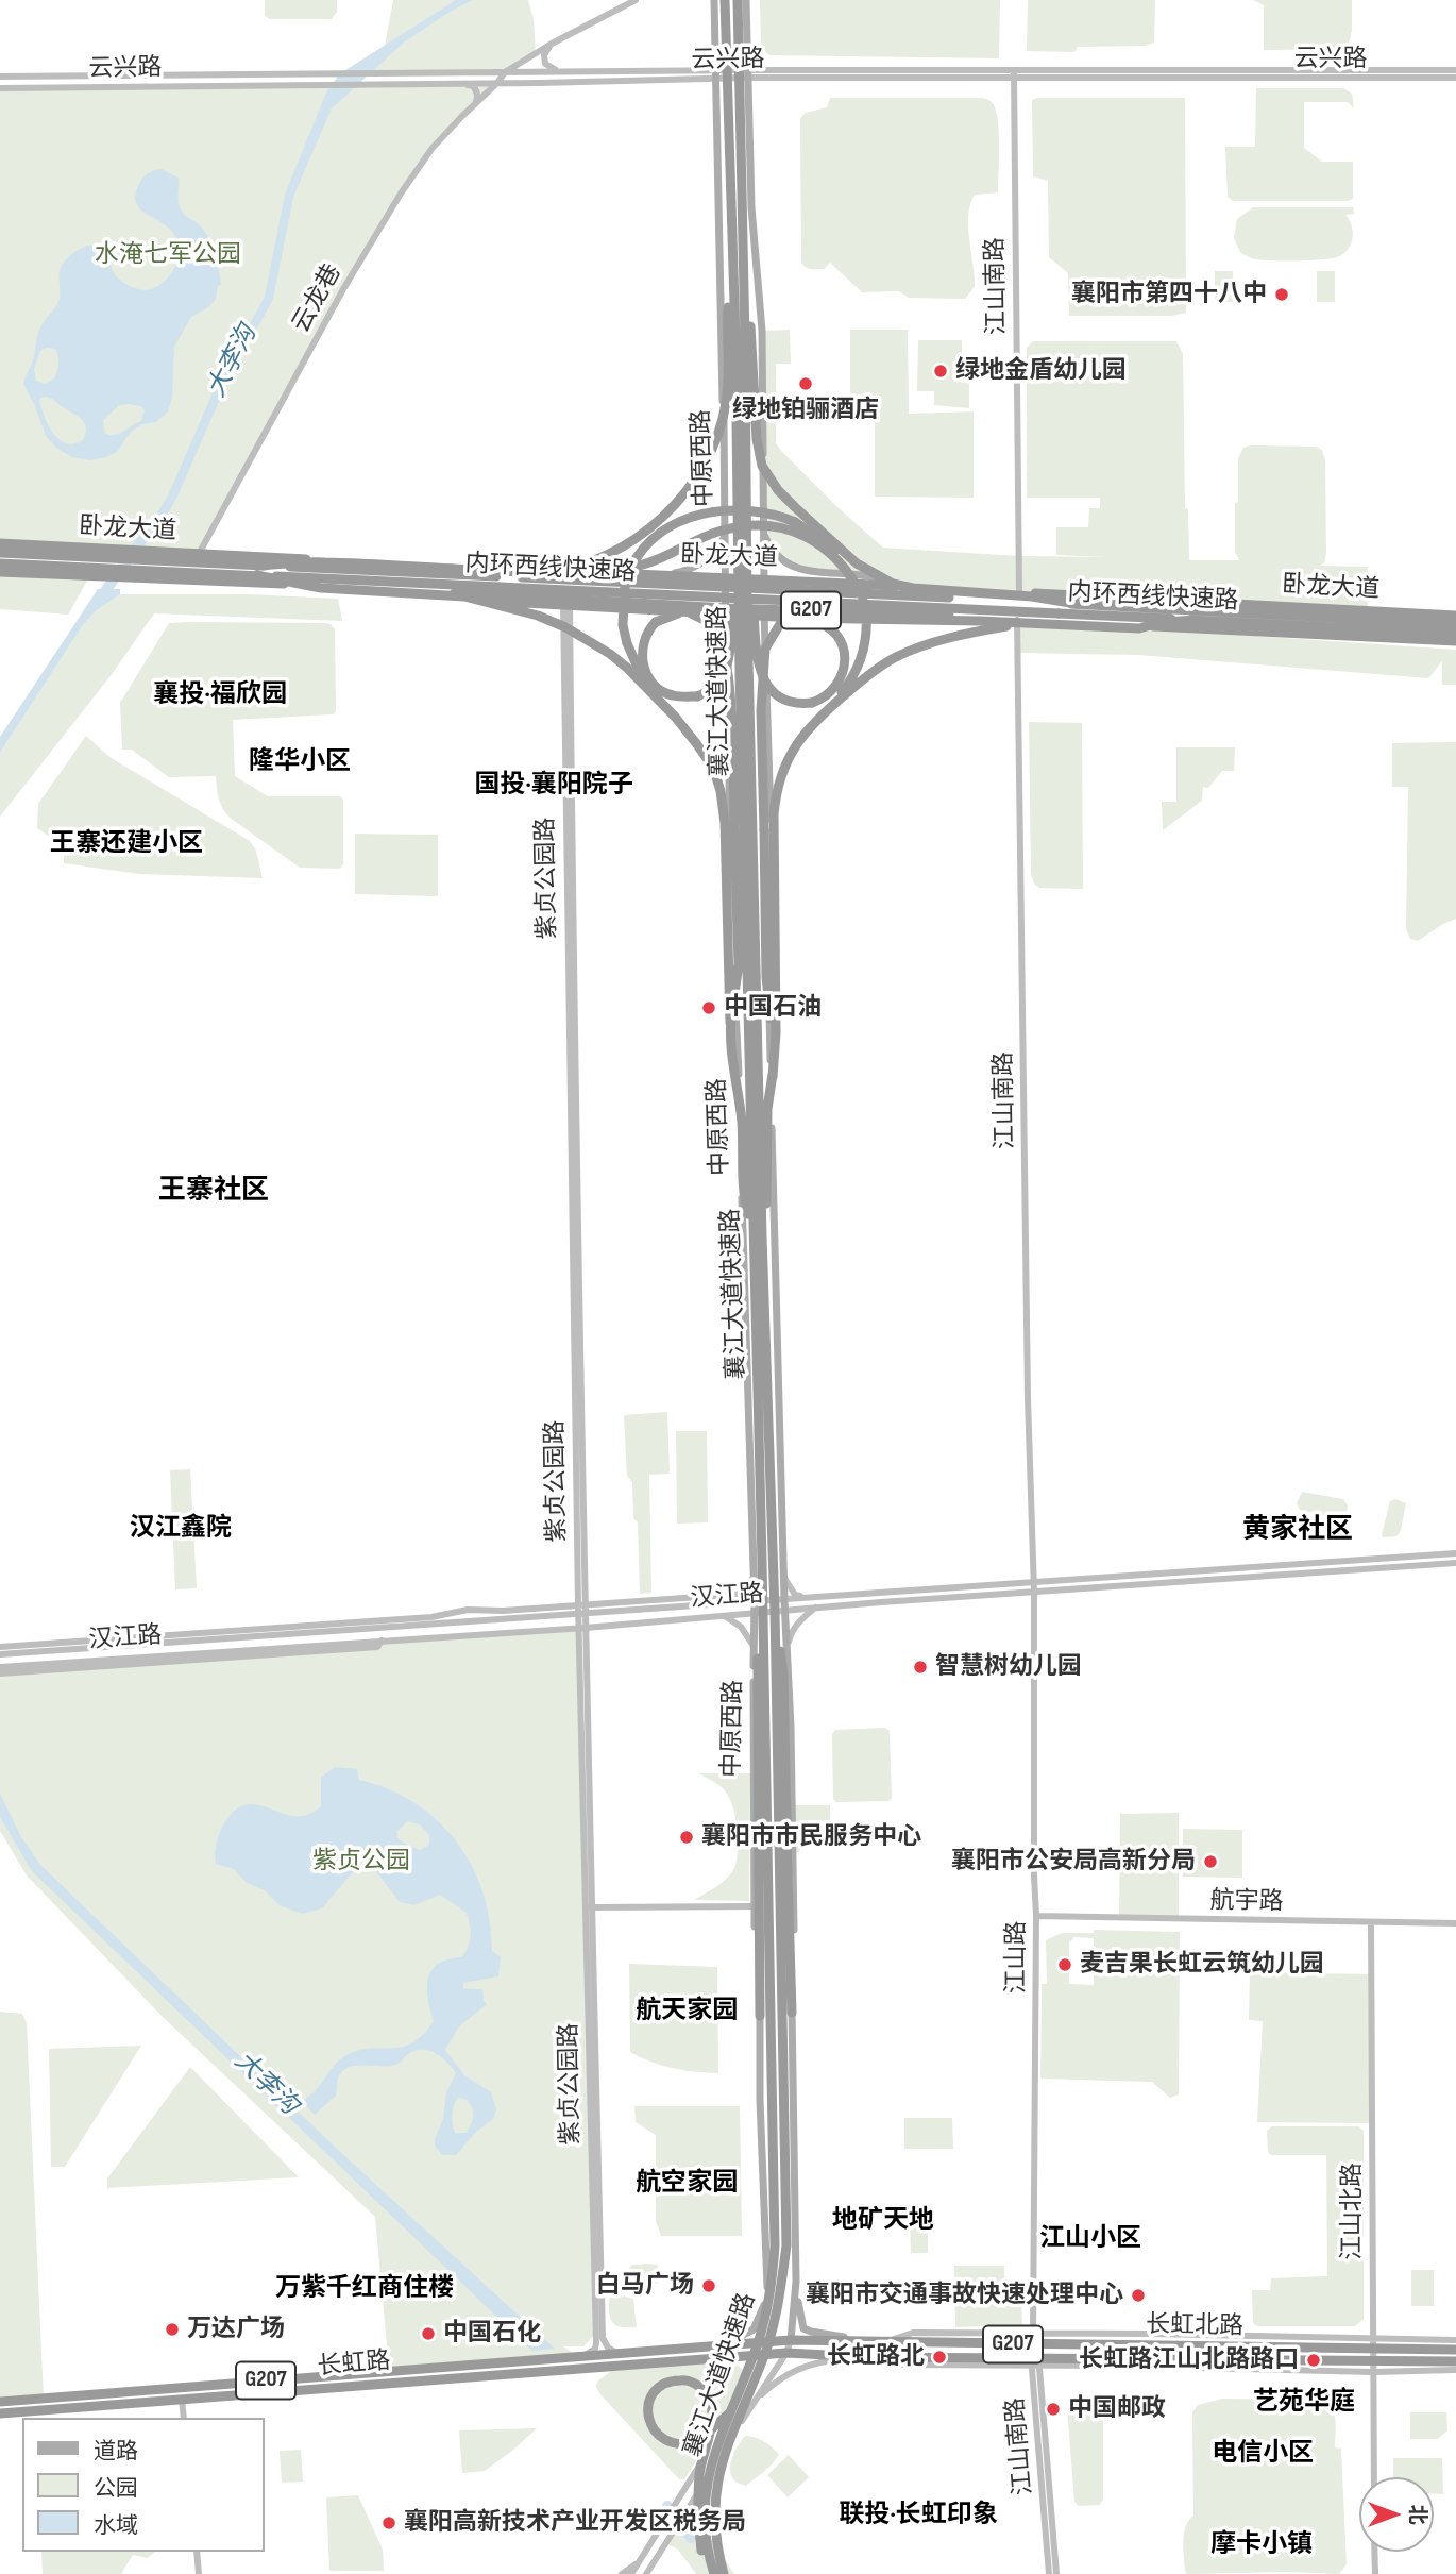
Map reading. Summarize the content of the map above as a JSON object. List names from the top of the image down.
{
  "streets": {
    "highway": [
      "卧龙大道",
      "内环西线快速路",
      "G207",
      "襄江大道快速路",
      "长虹北路",
      "长虹路"
    ],
    "main road": ["中原西路"],
    "street": [
      "云兴路",
      "江山南路",
      "云龙巷",
      "紫贞公园路",
      "汉江路",
      "航宇路",
      "江山路",
      "江山北路"
    ]
  },
  "crossings": [
    ["云兴路", "江山南路"],
    ["云兴路", "云龙巷"],
    ["云兴路", "中原西路"],
    ["江山南路", "卧龙大道"],
    ["江山南路", "汉江路"],
    ["江山南路", "江山路"],
    ["江山南路", "长虹北路"],
    ["云龙巷", "卧龙大道"],
    ["中原西路", "卧龙大道"],
    ["中原西路", "汉江路"],
    ["中原西路", "长虹北路"],
    ["卧龙大道", "紫贞公园路"],
    ["紫贞公园路", "汉江路"],
    ["紫贞公园路", "长虹北路"],
    ["汉江路", "江山路"],
    ["航宇路", "江山路"],
    ["航宇路", "江山北路"],
    ["江山路", "长虹北路"],
    ["江山北路", "长虹北路"],
    ["长虹北路", "长虹路"]
  ],
  "districts": [
    "襄投·福欣园",
    "隆华小区",
    "国投·襄阳院子",
    "王寨还建小区",
    "王寨社区",
    "汉江鑫院",
    "黄家社区",
    "航天家园",
    "航空家园",
    "地矿天地",
    "江山小区",
    "万紫千红商住楼",
    "艺苑华庭",
    "电信小区",
    "联投·长虹印象",
    "摩卡小镇"
  ],
  "water": ["大李沟"],
  "parks": ["水淹七军公园", "紫贞公园"],
  "places": [
    "襄阳市第四十八中",
    "绿地金盾幼儿园",
    "绿地铂骊酒店",
    "中国石油",
    "智慧树幼儿园",
    "襄阳市市民服务中心",
    "襄阳市公安局高新分局",
    "麦吉果长虹云筑幼儿园",
    "白马广场",
    "襄阳市交通事故快速处理中心",
    "万达广场",
    "中国石化",
    "长虹路北",
    "长虹路江山北路路口",
    "中国邮政",
    "襄阳高新技术产业开发区税务局"
  ],
  "legend": ["道路", "公园", "水域"],
  "north": "right"
}
